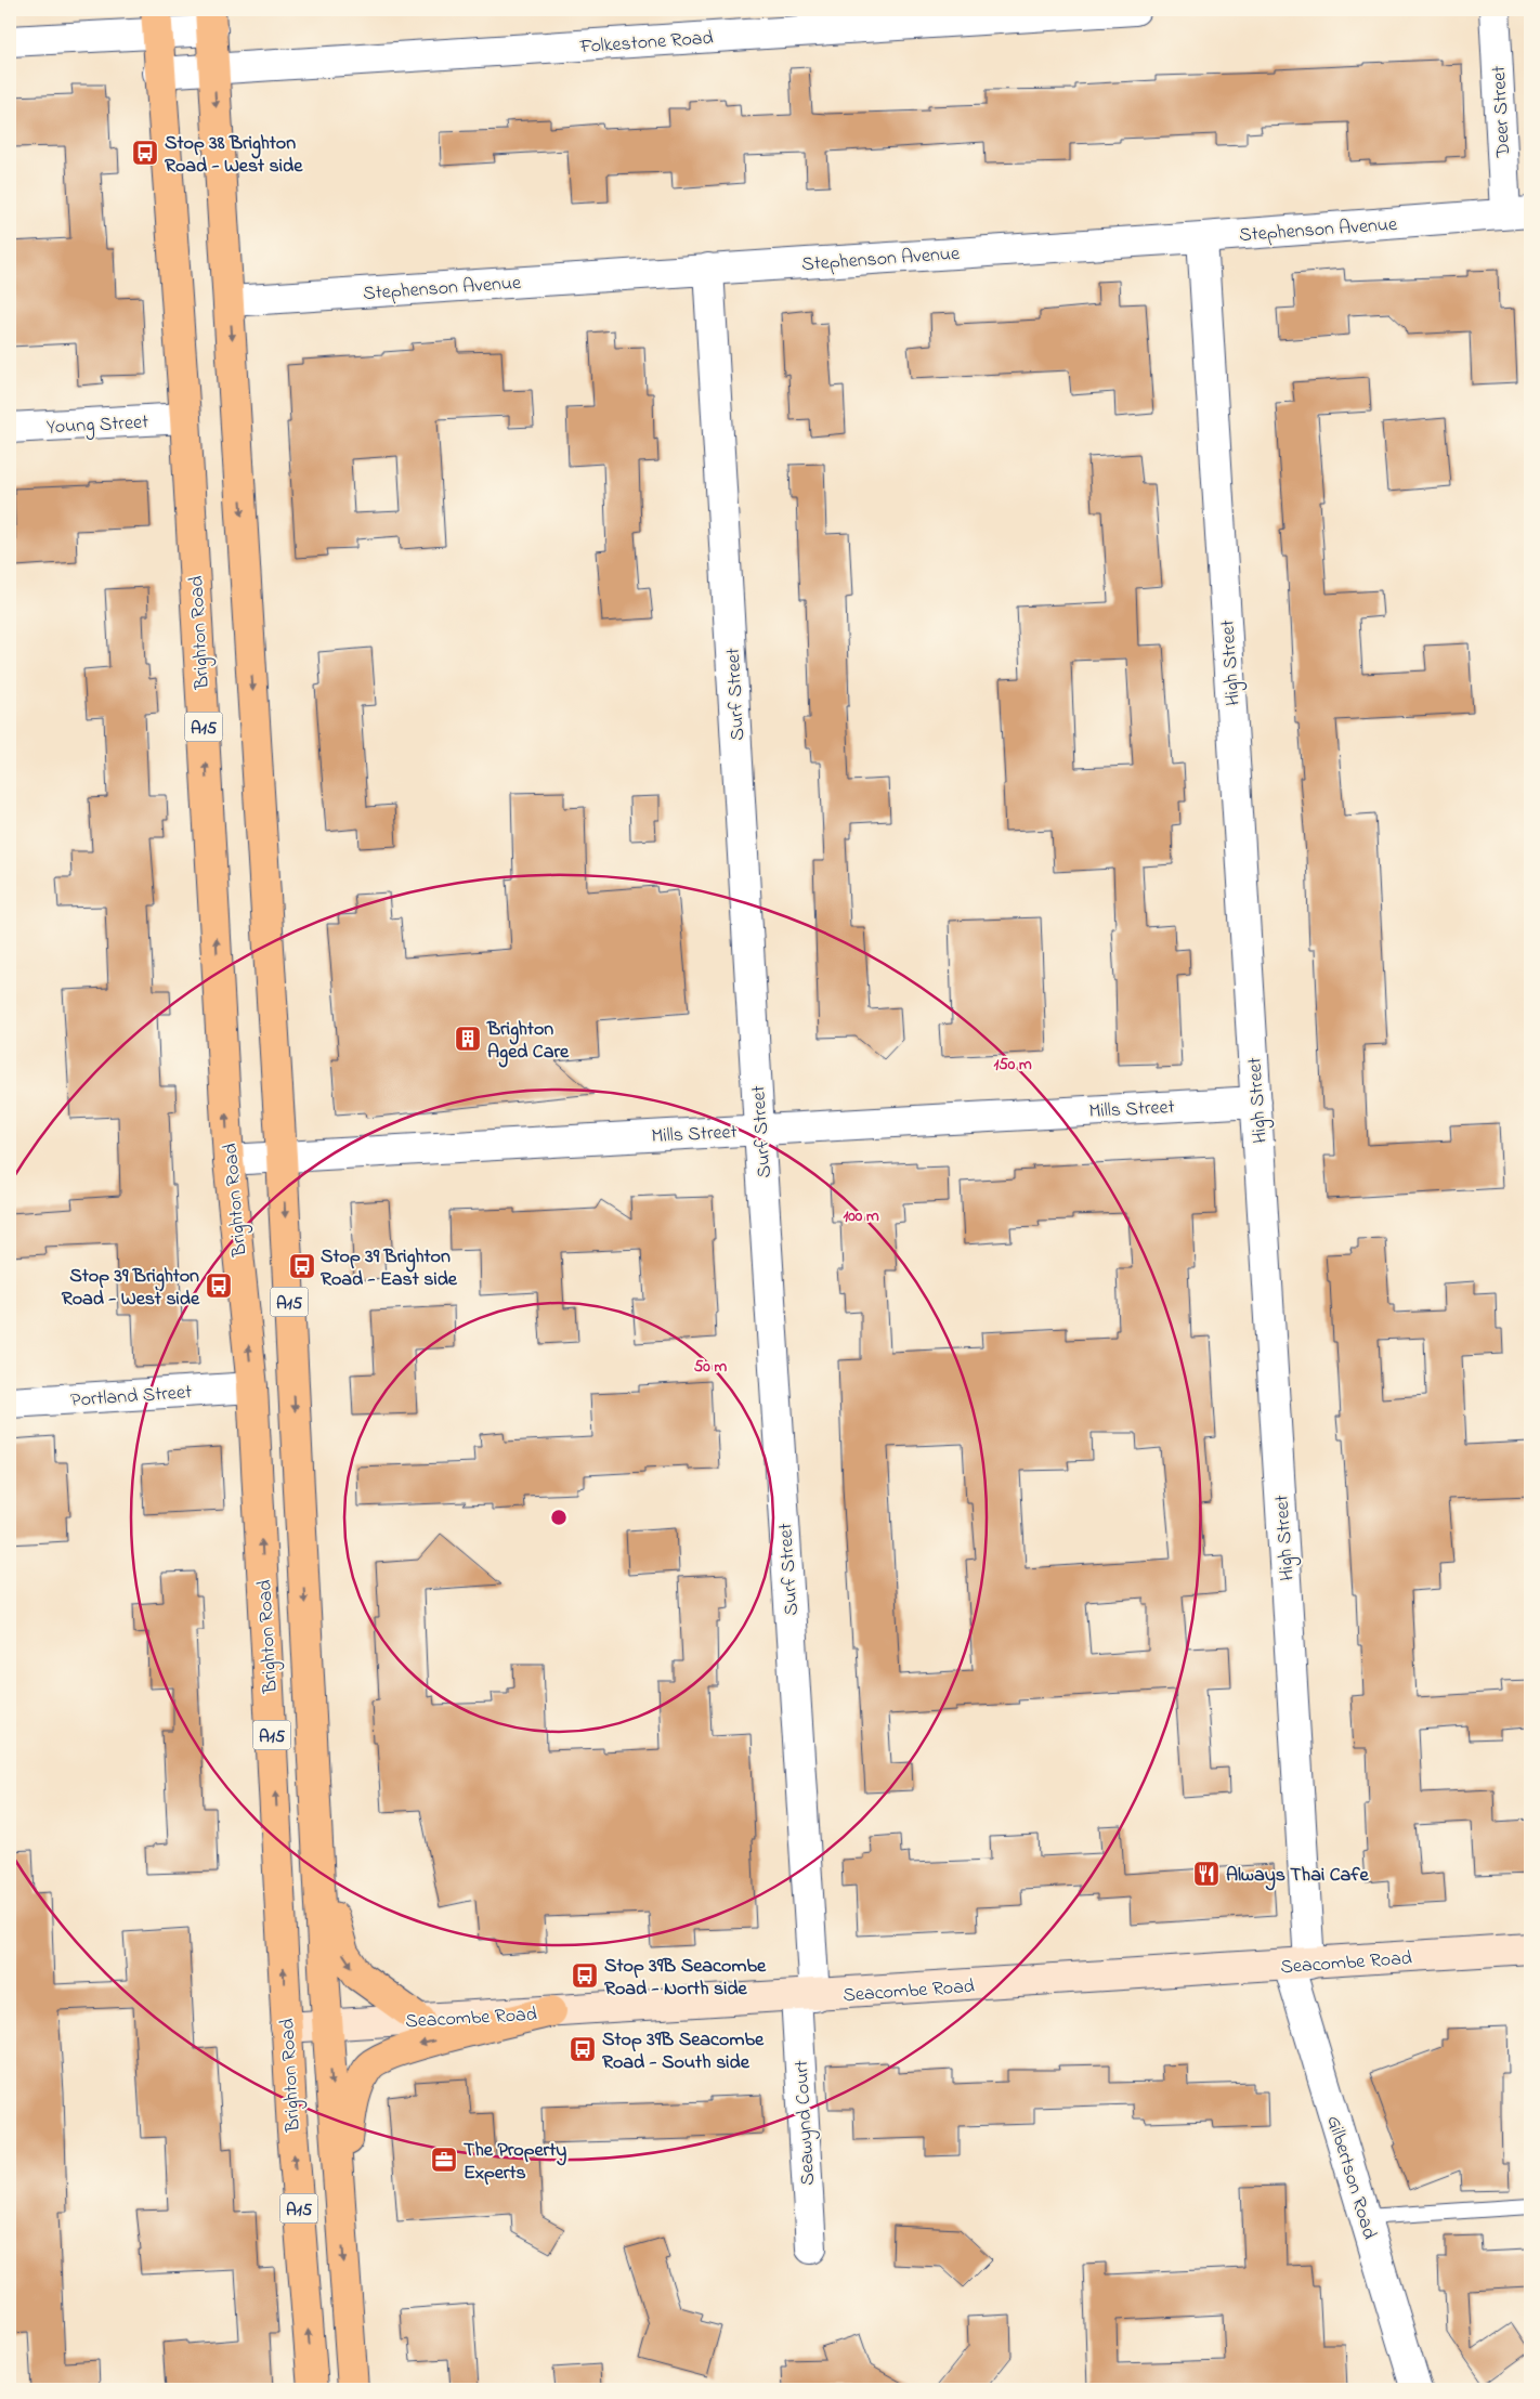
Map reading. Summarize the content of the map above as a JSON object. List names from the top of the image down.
{
  "streets": {
    "main road": ["Brighton Road", "A15", "Seacombe Road"],
    "street": [
      "Folkestone Road",
      "Deer Street",
      "Stephenson Avenue",
      "Young Street",
      "High Street",
      "Surf Street",
      "Mills Street",
      "Portland Street",
      "Seawynd Court",
      "Gilbertson Road"
    ]
  },
  "crossings": [
    ["Folkestone Road", "Brighton Road"],
    ["Deer Street", "Stephenson Avenue"],
    ["Stephenson Avenue", "Brighton Road"],
    ["Stephenson Avenue", "High Street"],
    ["Stephenson Avenue", "Surf Street"],
    ["Young Street", "Brighton Road"],
    ["Brighton Road", "Mills Street"],
    ["Brighton Road", "Portland Street"],
    ["Brighton Road", "Seacombe Road"],
    ["High Street", "Mills Street"],
    ["High Street", "Seacombe Road"],
    ["High Street", "Gilbertson Road"],
    ["Surf Street", "Mills Street"],
    ["Surf Street", "Seacombe Road"],
    ["Surf Street", "Seawynd Court"],
    ["Seacombe Road", "Seawynd Court"],
    ["Seacombe Road", "Gilbertson Road"]
  ],
  "places": {
    "bus stop": [
      "Stop 38 Brighton Road - West side",
      "Stop 39 Brighton Road - East side",
      "Stop 39 Brighton Road - West side",
      "Stop 39B Seacombe Road - North side",
      "Stop 39B Seacombe Road - South side"
    ],
    "building": ["Brighton Aged Care"],
    "restaurant": ["Always Thai Cafe"],
    "office": ["The Property Experts"]
  },
  "rings": ["150 m", "100 m", "50 m"]
}
